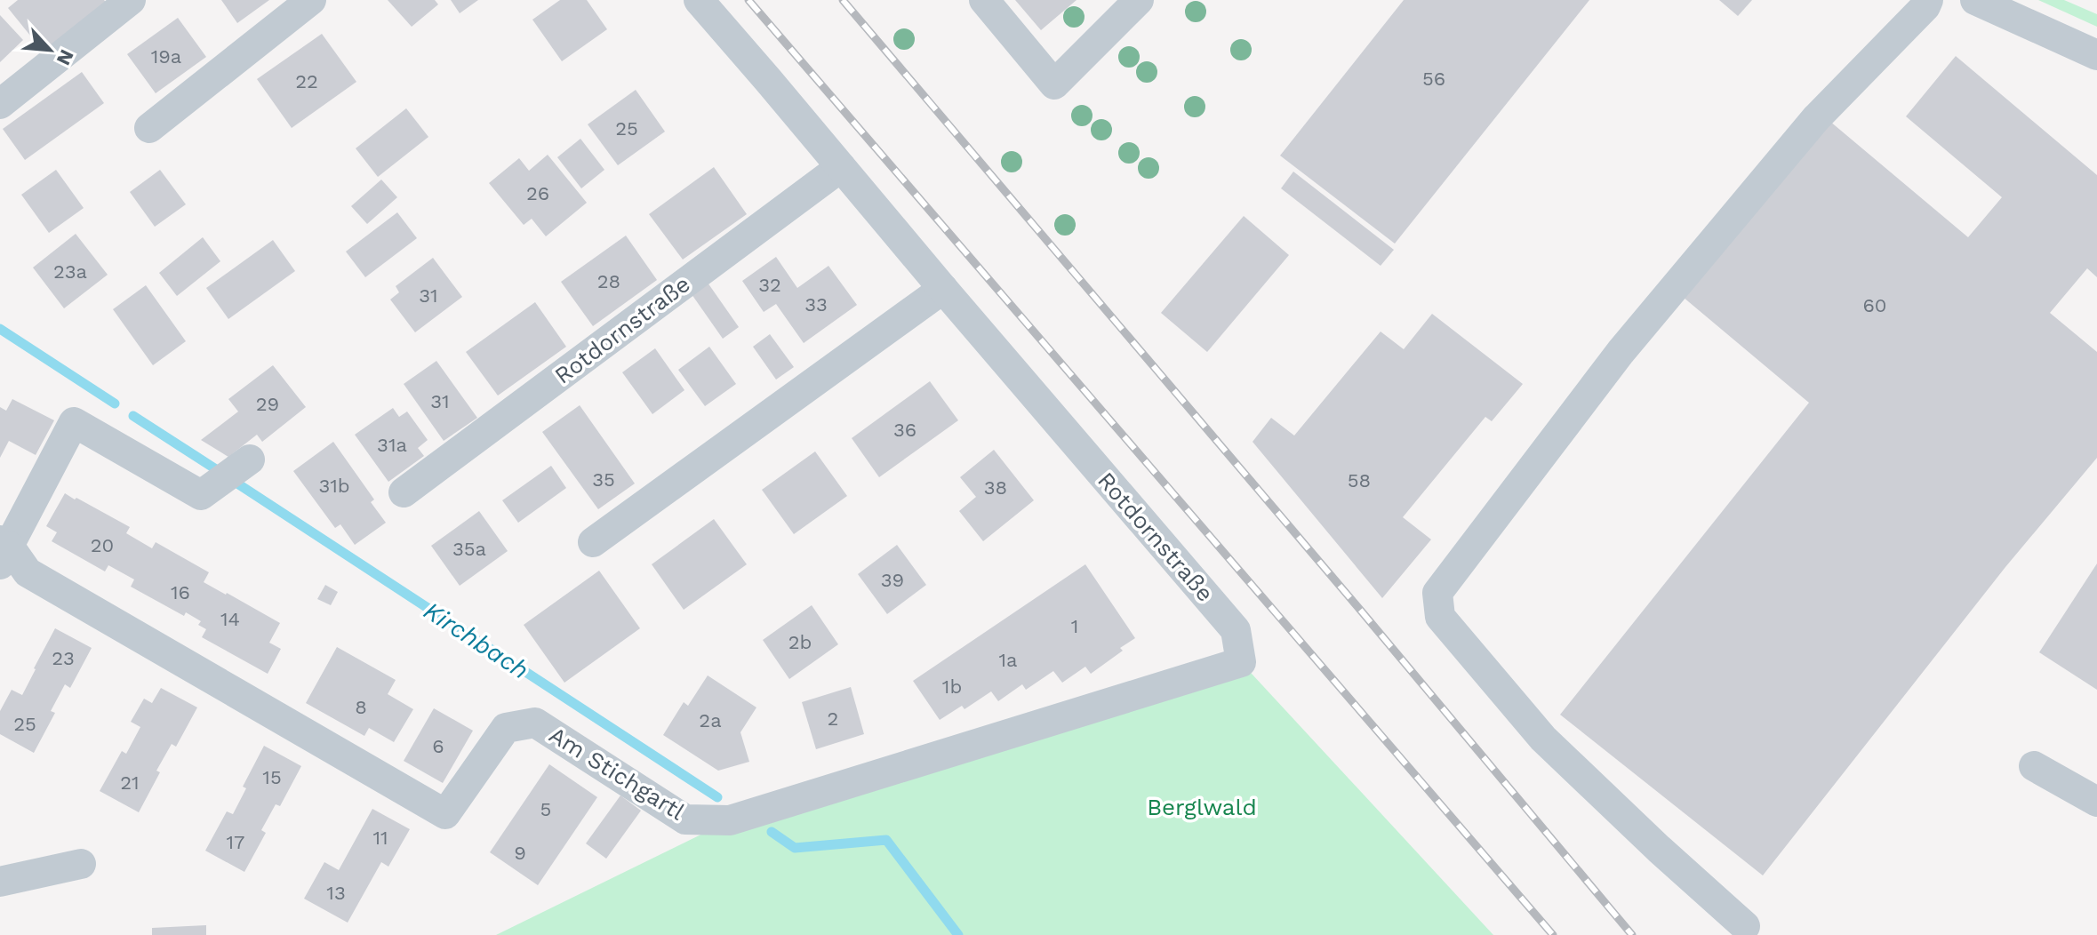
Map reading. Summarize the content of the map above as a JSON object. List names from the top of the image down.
{
  "streets": {
    "street": ["Rotdornstraße", "Am Stichgartl"]
  },
  "crossings": [
    ["Rotdornstraße", "Am Stichgartl"]
  ],
  "water": ["Kirchbach"],
  "parks": ["Berglwald"],
  "house_numbers": [
    "19a",
    "56",
    "22",
    "25",
    "26",
    "23a",
    "28",
    "32",
    "31",
    "33",
    "60",
    "31",
    "29",
    "36",
    "31a",
    "35",
    "58",
    "31b",
    "38",
    "20",
    "35a",
    "39",
    "16",
    "14",
    "1",
    "2b",
    "23",
    "1a",
    "1b",
    "8",
    "2",
    "2a",
    "25",
    "6",
    "15",
    "21",
    "5",
    "11",
    "17",
    "9",
    "13"
  ],
  "north": "bottom right"
}
